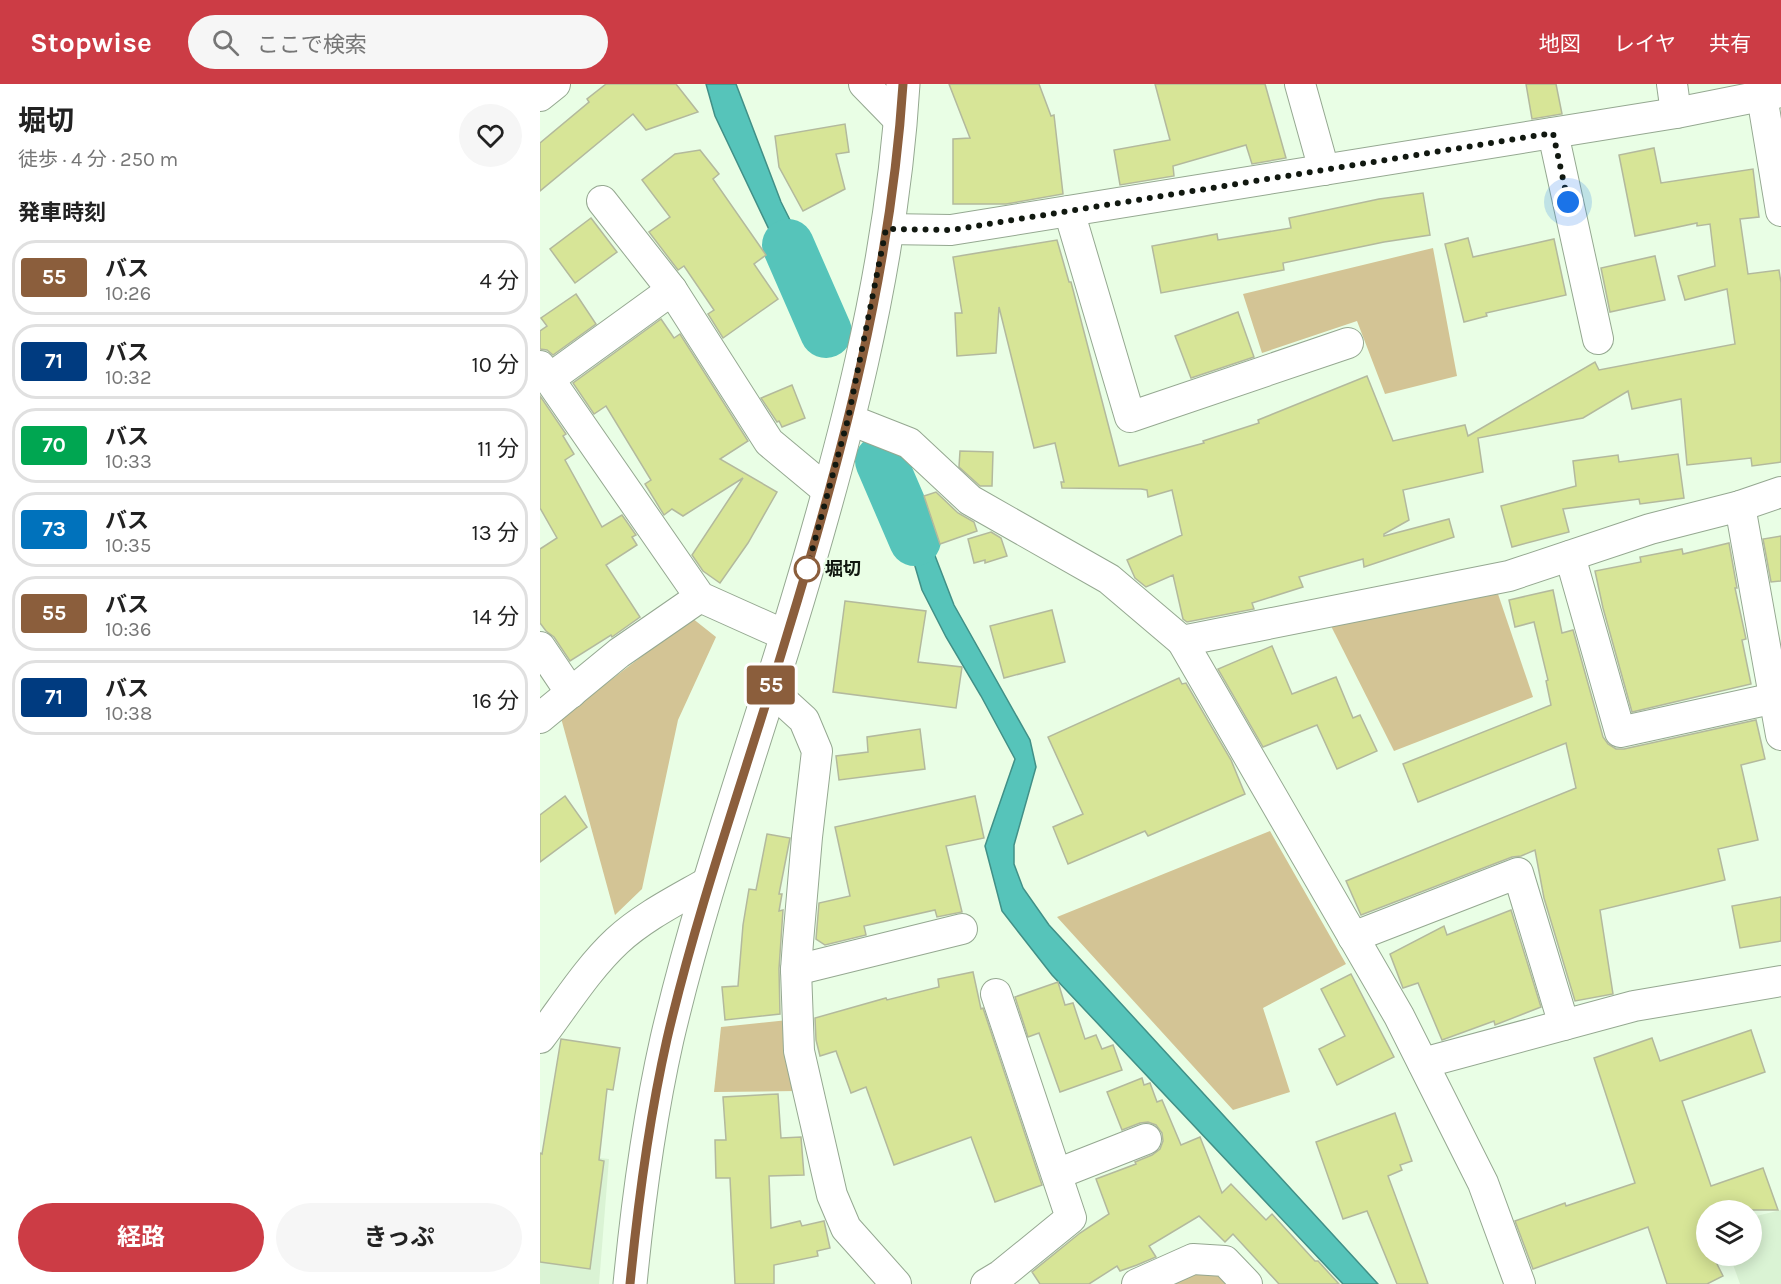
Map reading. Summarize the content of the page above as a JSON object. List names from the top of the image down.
{
  "places": ["堀切"],
  "lines": ["bus line 55"],
  "page": {
    "header": "Stopwise",
    "search": "ここで検索",
    "nav": ["地図", "レイヤ", "共有"],
    "heading": [
      ["堀切", "徒歩 · 4 分 · 250 m"],
      "発車時刻"
    ],
    "on_map": "55",
    "list": [
      {
        "mark": "55",
        "name": "バス",
        "note": "10:26",
        "value": "4 分"
      },
      {
        "mark": "71",
        "name": "バス",
        "note": "10:32",
        "value": "10 分"
      },
      {
        "mark": "70",
        "name": "バス",
        "note": "10:33",
        "value": "11 分"
      },
      {
        "mark": "73",
        "name": "バス",
        "note": "10:35",
        "value": "13 分"
      },
      {
        "mark": "55",
        "name": "バス",
        "note": "10:36",
        "value": "14 分"
      },
      {
        "mark": "71",
        "name": "バス",
        "note": "10:38",
        "value": "16 分"
      }
    ],
    "buttons": ["経路", "きっぷ"]
  }
}
